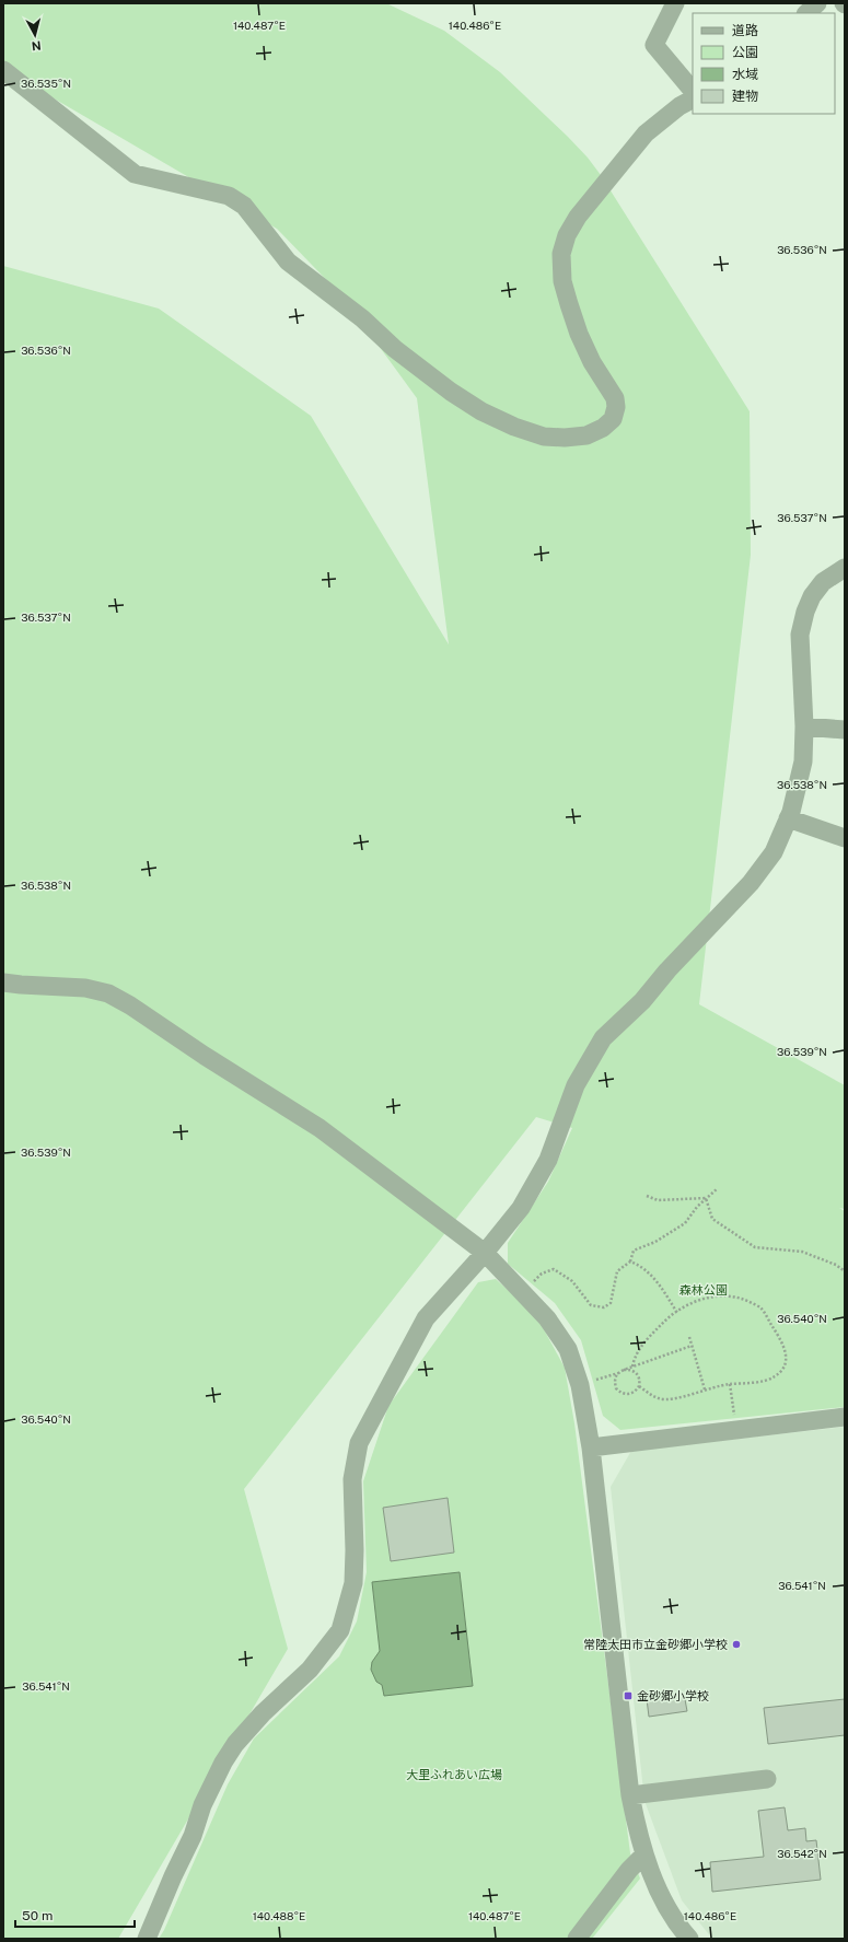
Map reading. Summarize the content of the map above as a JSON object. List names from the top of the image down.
{
  "parks": ["森林公園", "大里ふれあい広場"],
  "places": {
    "other": ["常陸太田市立金砂郷小学校"],
    "transit": ["金砂郷小学校"]
  },
  "legend": [
    "道路",
    "公園",
    "水域",
    "建物"
  ],
  "scale_bar": "50 m",
  "north": "bottom",
  "coordinates": [
    "140.487°E",
    "140.486°E",
    "36.535°N",
    "36.536°N",
    "36.537°N",
    "36.538°N",
    "36.539°N",
    "36.540°N",
    "36.541°N",
    "36.542°N",
    "140.488°E"
  ]
}
